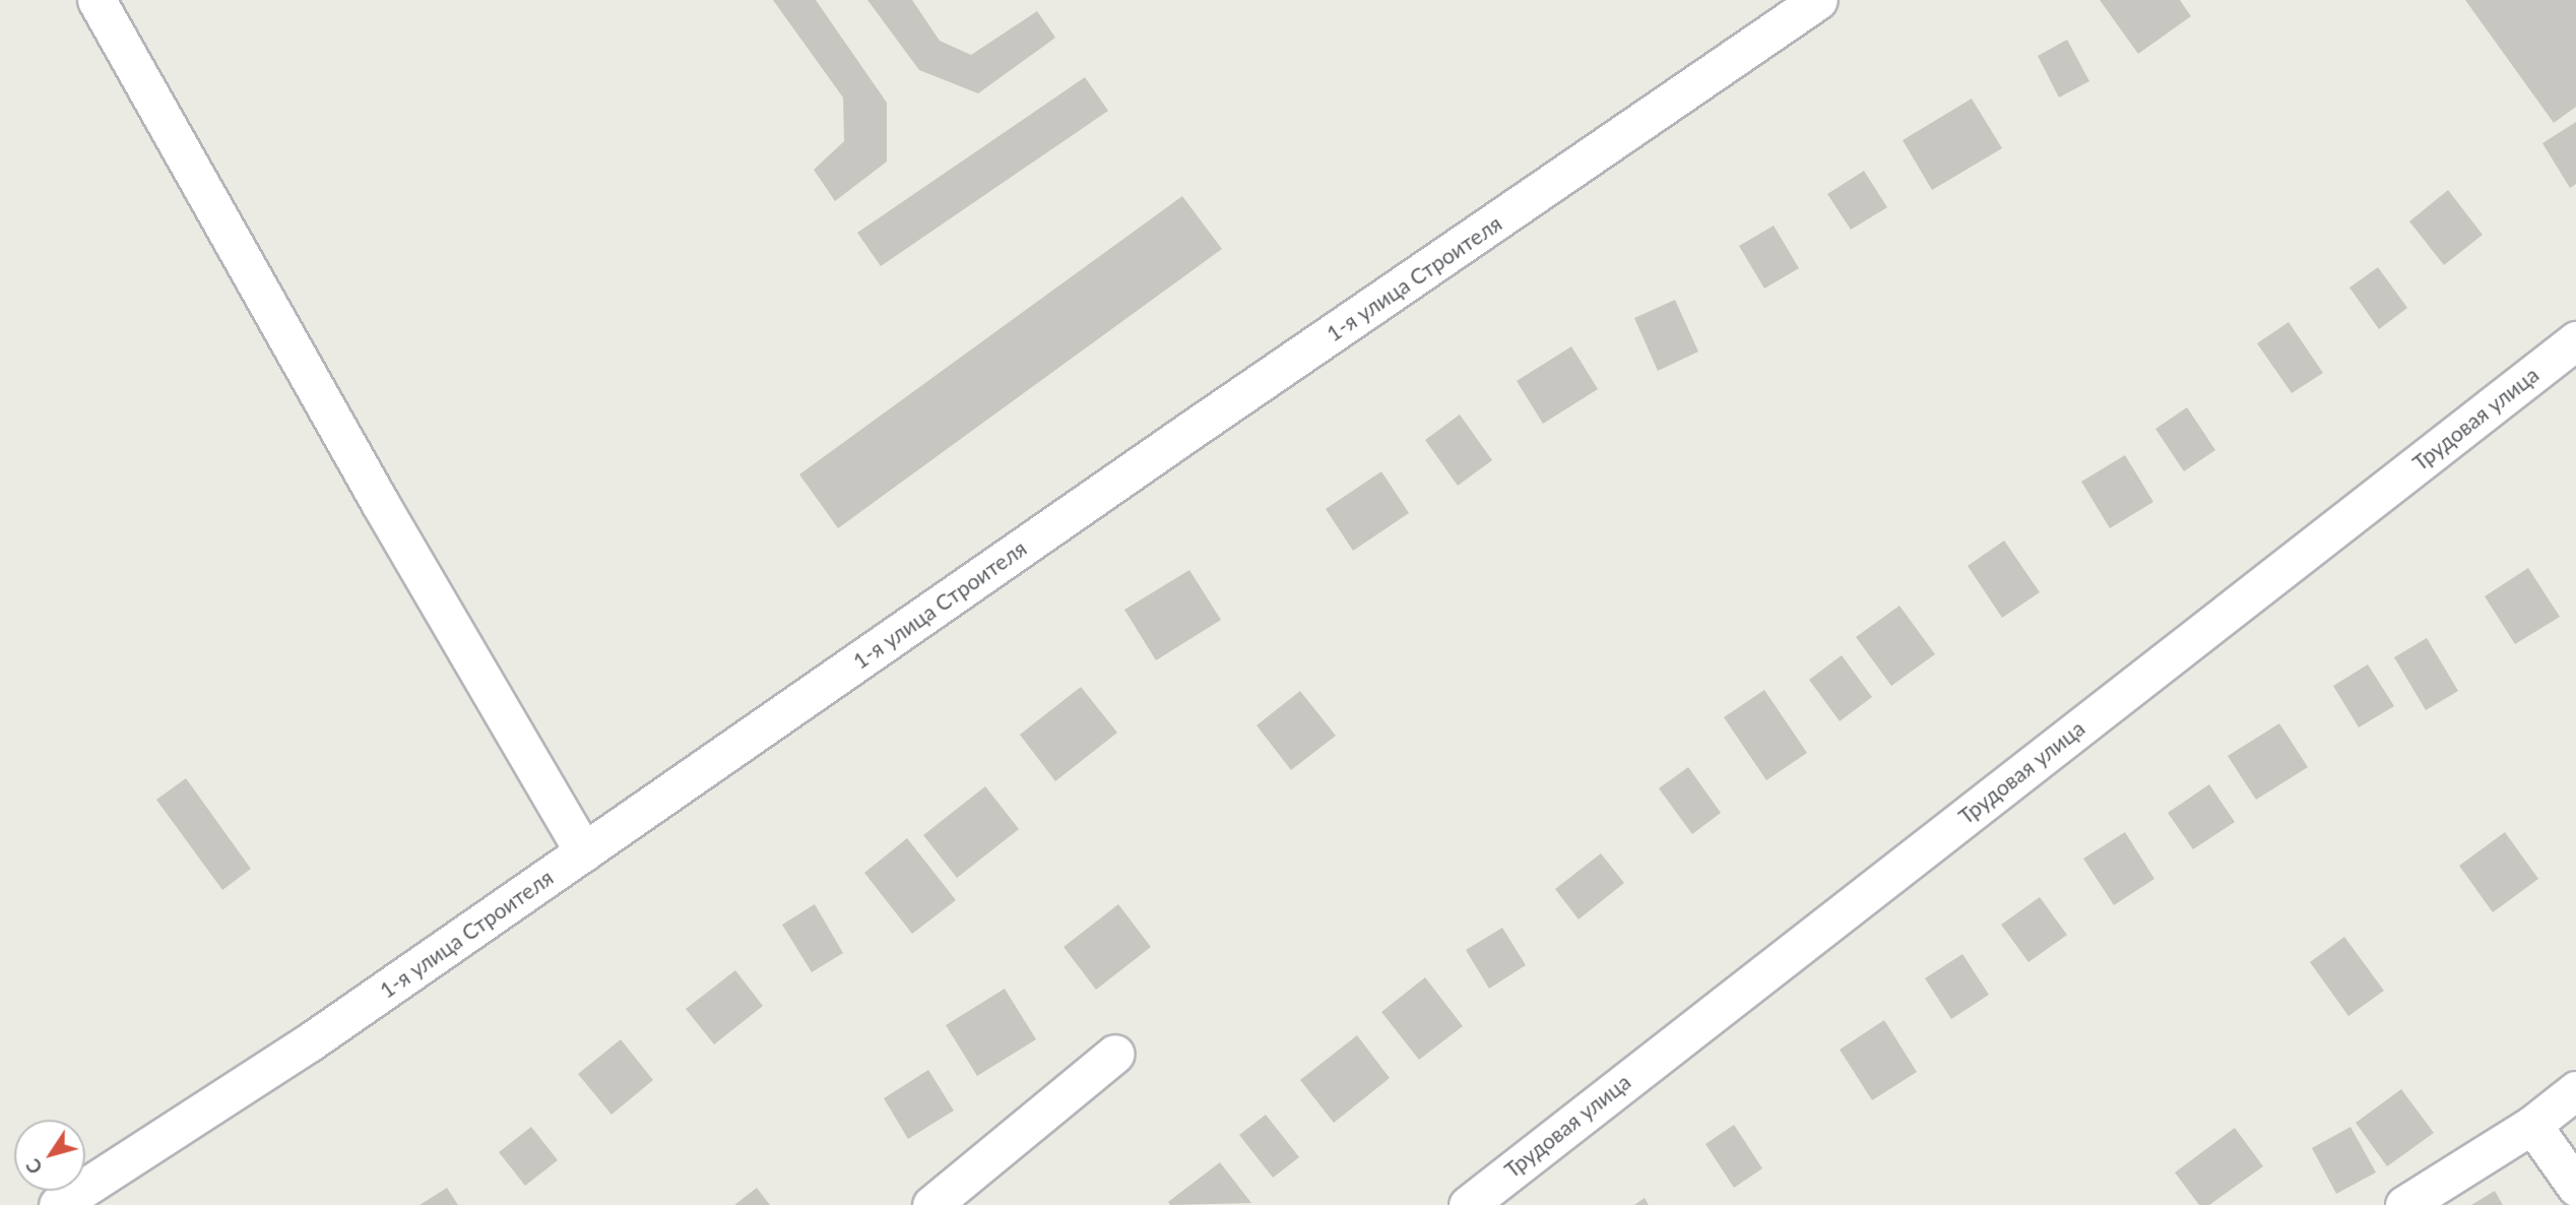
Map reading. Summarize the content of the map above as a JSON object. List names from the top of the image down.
{
  "streets": {
    "street": ["1-я улица Строителя", "Трудовая улица"]
  },
  "north": "bottom left"
}
